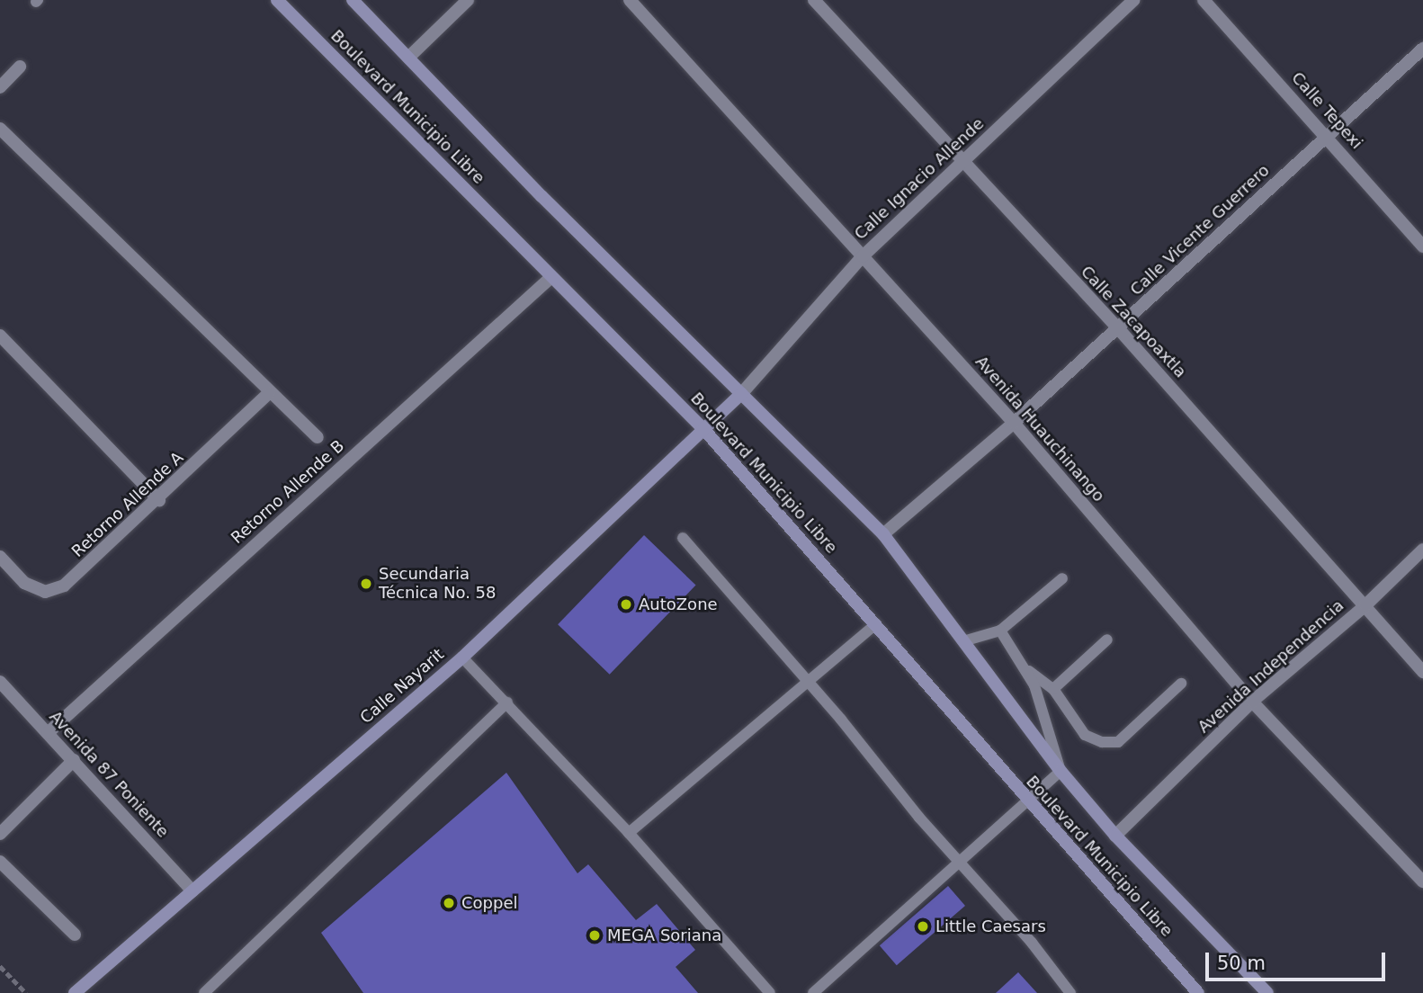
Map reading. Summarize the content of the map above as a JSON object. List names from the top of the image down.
{
  "streets": {
    "main road": ["Boulevard Municipio Libre", "Calle Nayarit"],
    "street": [
      "Calle Tepexi",
      "Calle Ignacio Allende",
      "Calle Vicente Guerrero",
      "Calle Zacapoaxtla",
      "Avenida Huauchinango",
      "Retorno Allende B",
      "Retorno Allende A",
      "Avenida Independencia",
      "Avenida 87 Poniente"
    ]
  },
  "crossings": [
    ["Boulevard Municipio Libre", "Calle Ignacio Allende"],
    ["Boulevard Municipio Libre", "Calle Vicente Guerrero"],
    ["Boulevard Municipio Libre", "Retorno Allende B"],
    ["Boulevard Municipio Libre", "Avenida Independencia"],
    ["Boulevard Municipio Libre", "Calle Nayarit"],
    ["Calle Tepexi", "Calle Vicente Guerrero"],
    ["Calle Ignacio Allende", "Calle Zacapoaxtla"],
    ["Calle Ignacio Allende", "Avenida Huauchinango"],
    ["Calle Ignacio Allende", "Calle Nayarit"],
    ["Calle Vicente Guerrero", "Calle Zacapoaxtla"],
    ["Calle Vicente Guerrero", "Avenida Huauchinango"],
    ["Calle Zacapoaxtla", "Avenida Independencia"],
    ["Avenida Huauchinango", "Avenida Independencia"],
    ["Retorno Allende B", "Avenida 87 Poniente"],
    ["Calle Nayarit", "Avenida 87 Poniente"]
  ],
  "places": [
    "Secundaria Técnica No. 58",
    "AutoZone",
    "Coppel",
    "Little Caesars",
    "MEGA Soriana"
  ],
  "scale_bar": "50 m"
}
